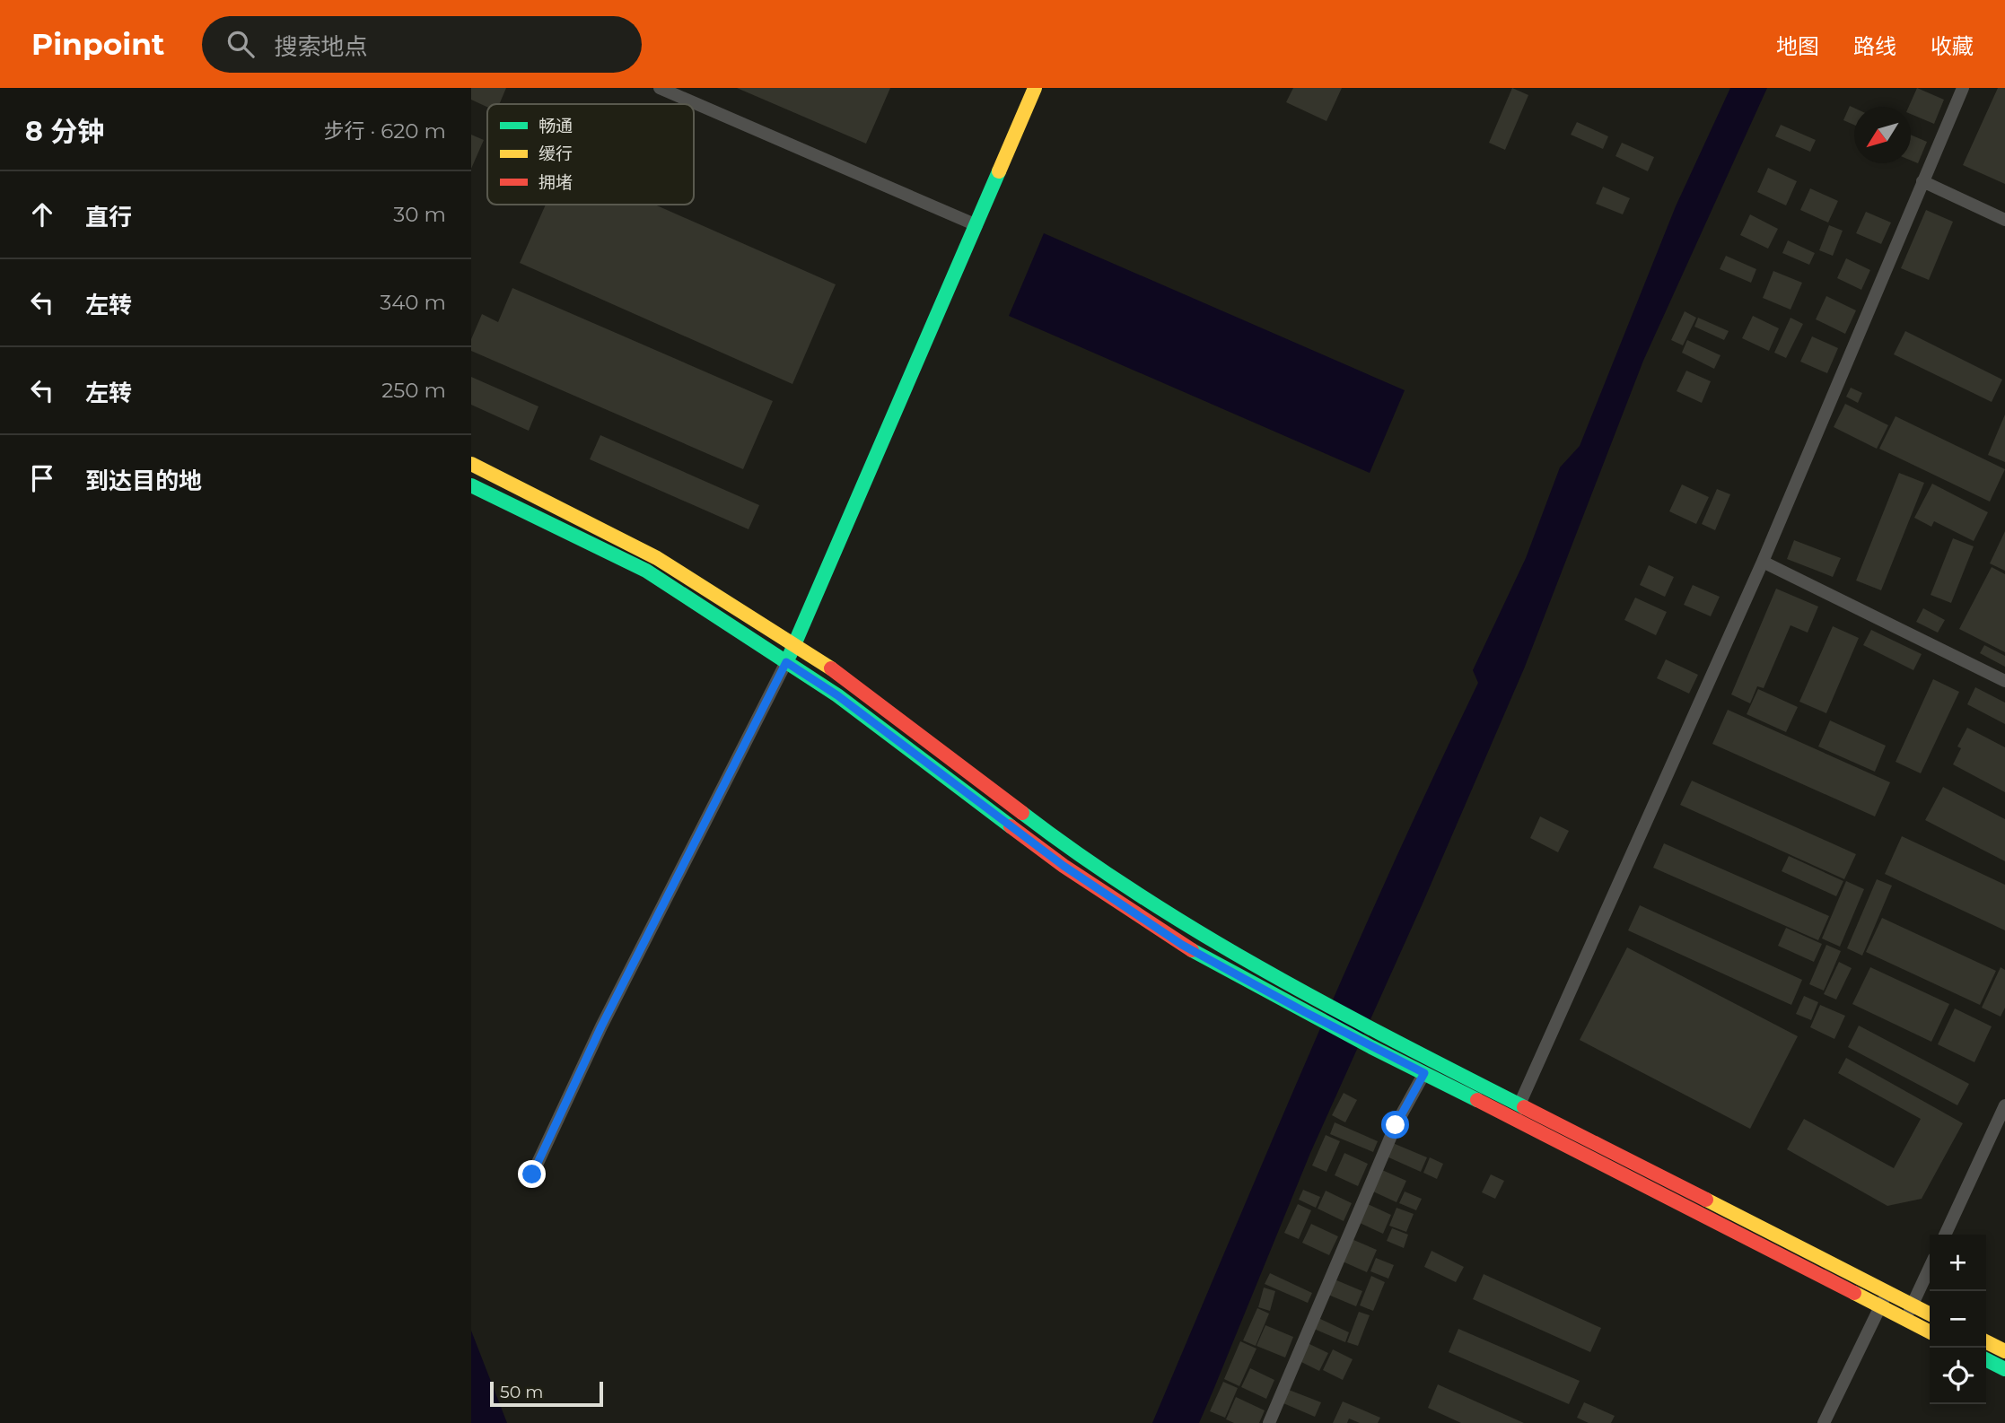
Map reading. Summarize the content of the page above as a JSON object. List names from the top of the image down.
{
  "legend": ["畅通", "缓行", "拥堵"],
  "scale_bar": "50 m",
  "north": "bottom left",
  "page": {
    "header": "Pinpoint",
    "search": "搜索地点",
    "nav": ["地图", "路线", "收藏"],
    "heading": ["8 分钟", "步行 · 620 m"],
    "list": [
      ["直行", "30 m"],
      ["左转", "340 m"],
      ["左转", "250 m"],
      "到达目的地"
    ],
    "map_buttons": ["+", "−"],
    "scale": "50 m"
  }
}
